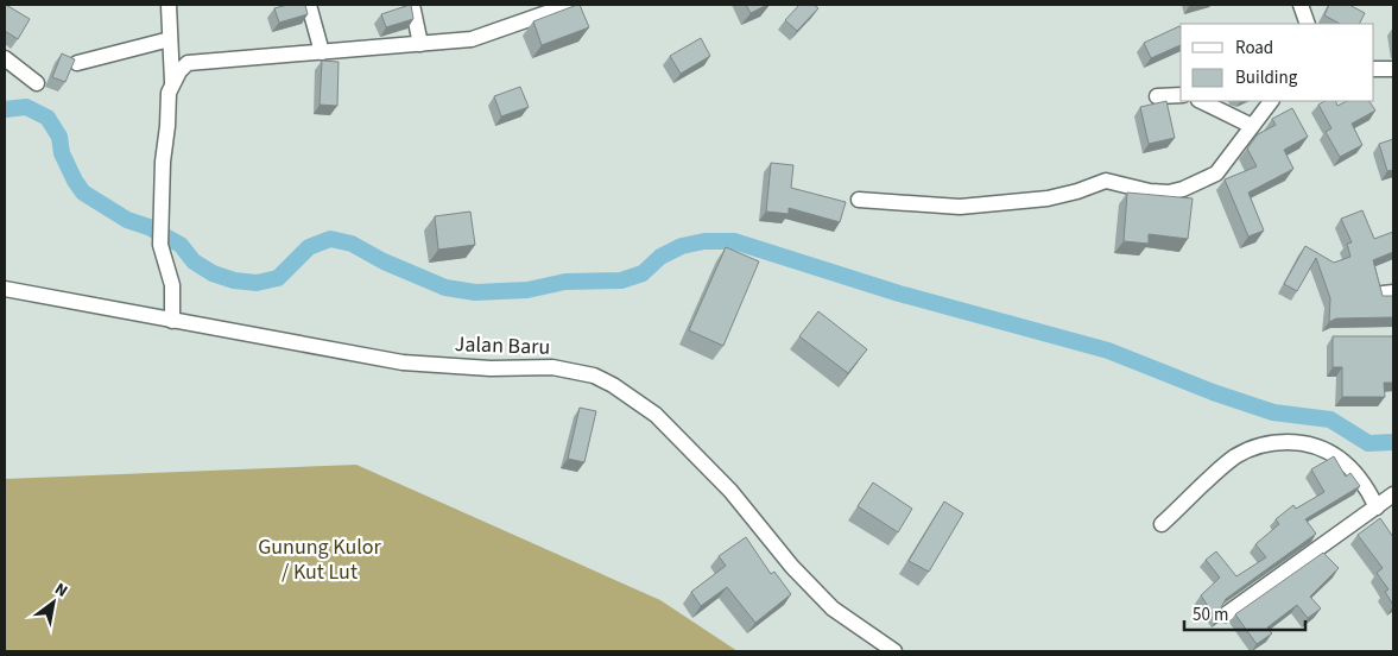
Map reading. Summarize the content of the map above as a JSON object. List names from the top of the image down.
{
  "streets": {
    "street": ["Jalan Baru"]
  },
  "parks": ["Gunung Kulor / Kut Lut"],
  "legend": ["Road", "Building"],
  "scale_bar": "50 m",
  "north": "top right"
}
